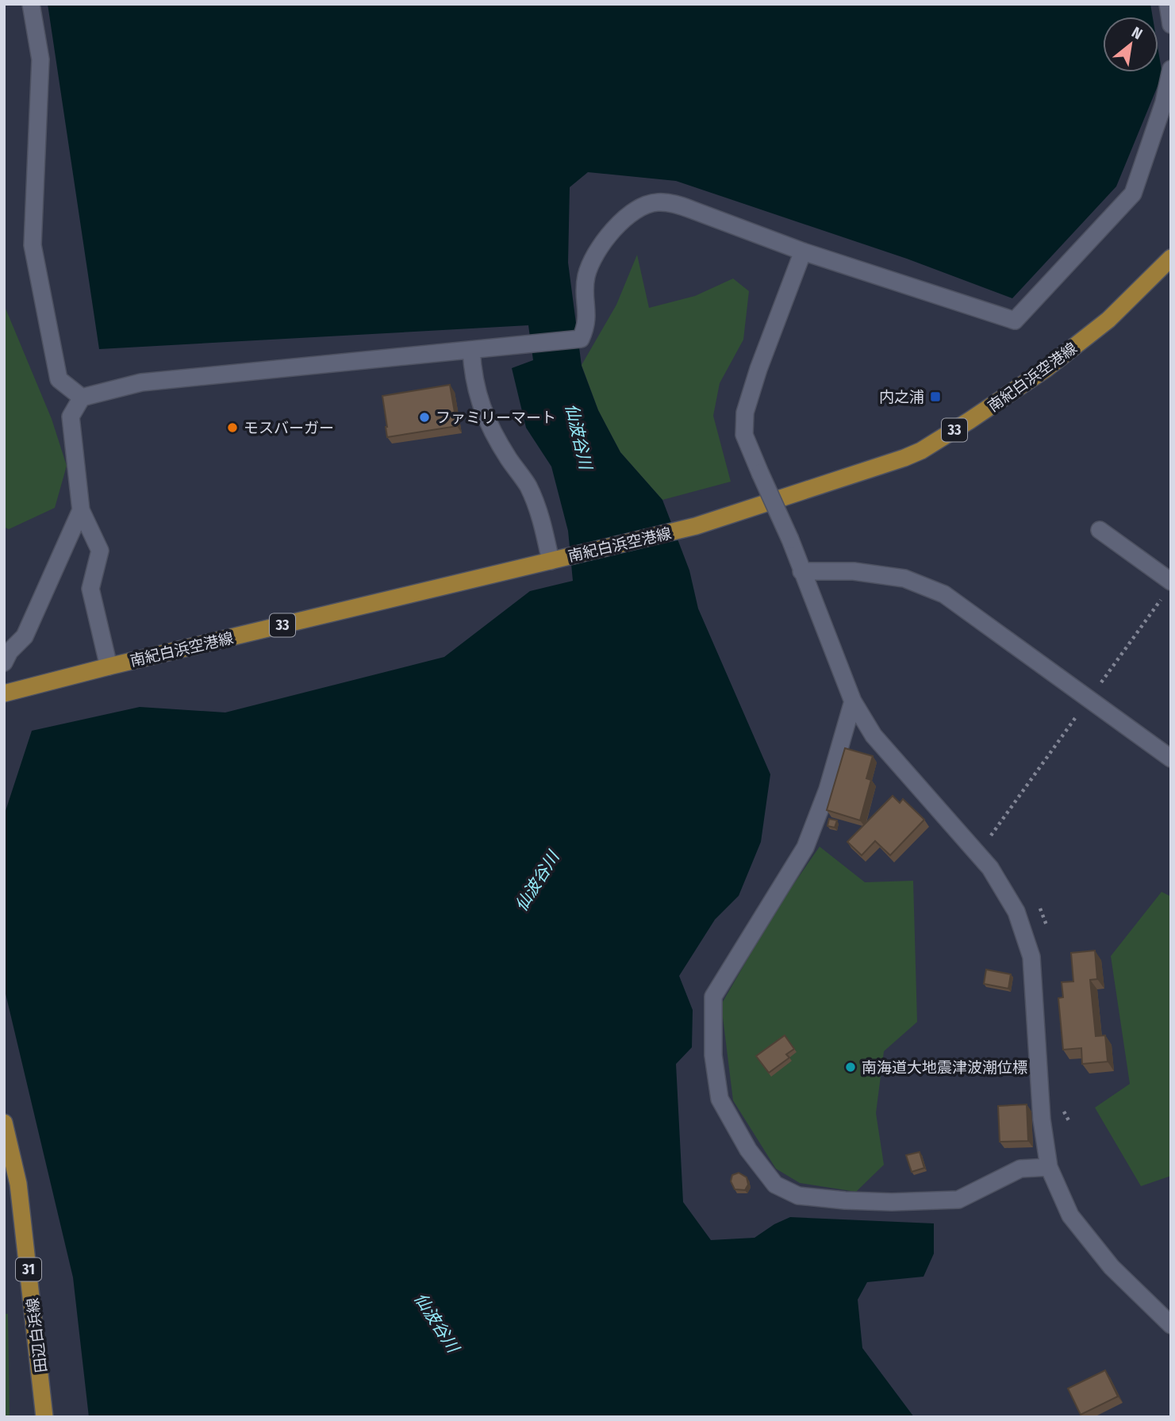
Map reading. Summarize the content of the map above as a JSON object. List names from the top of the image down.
{
  "streets": {
    "main road": [
      "南紀白浜空港線",
      "33",
      "31",
      "田辺白浜線"
    ]
  },
  "water": ["仙波谷川"],
  "places": {
    "transit": ["内之浦"],
    "other": ["ファミリーマート", "モスバーガー", "南海道大地震津波潮位標"]
  },
  "north": "top right"
}
